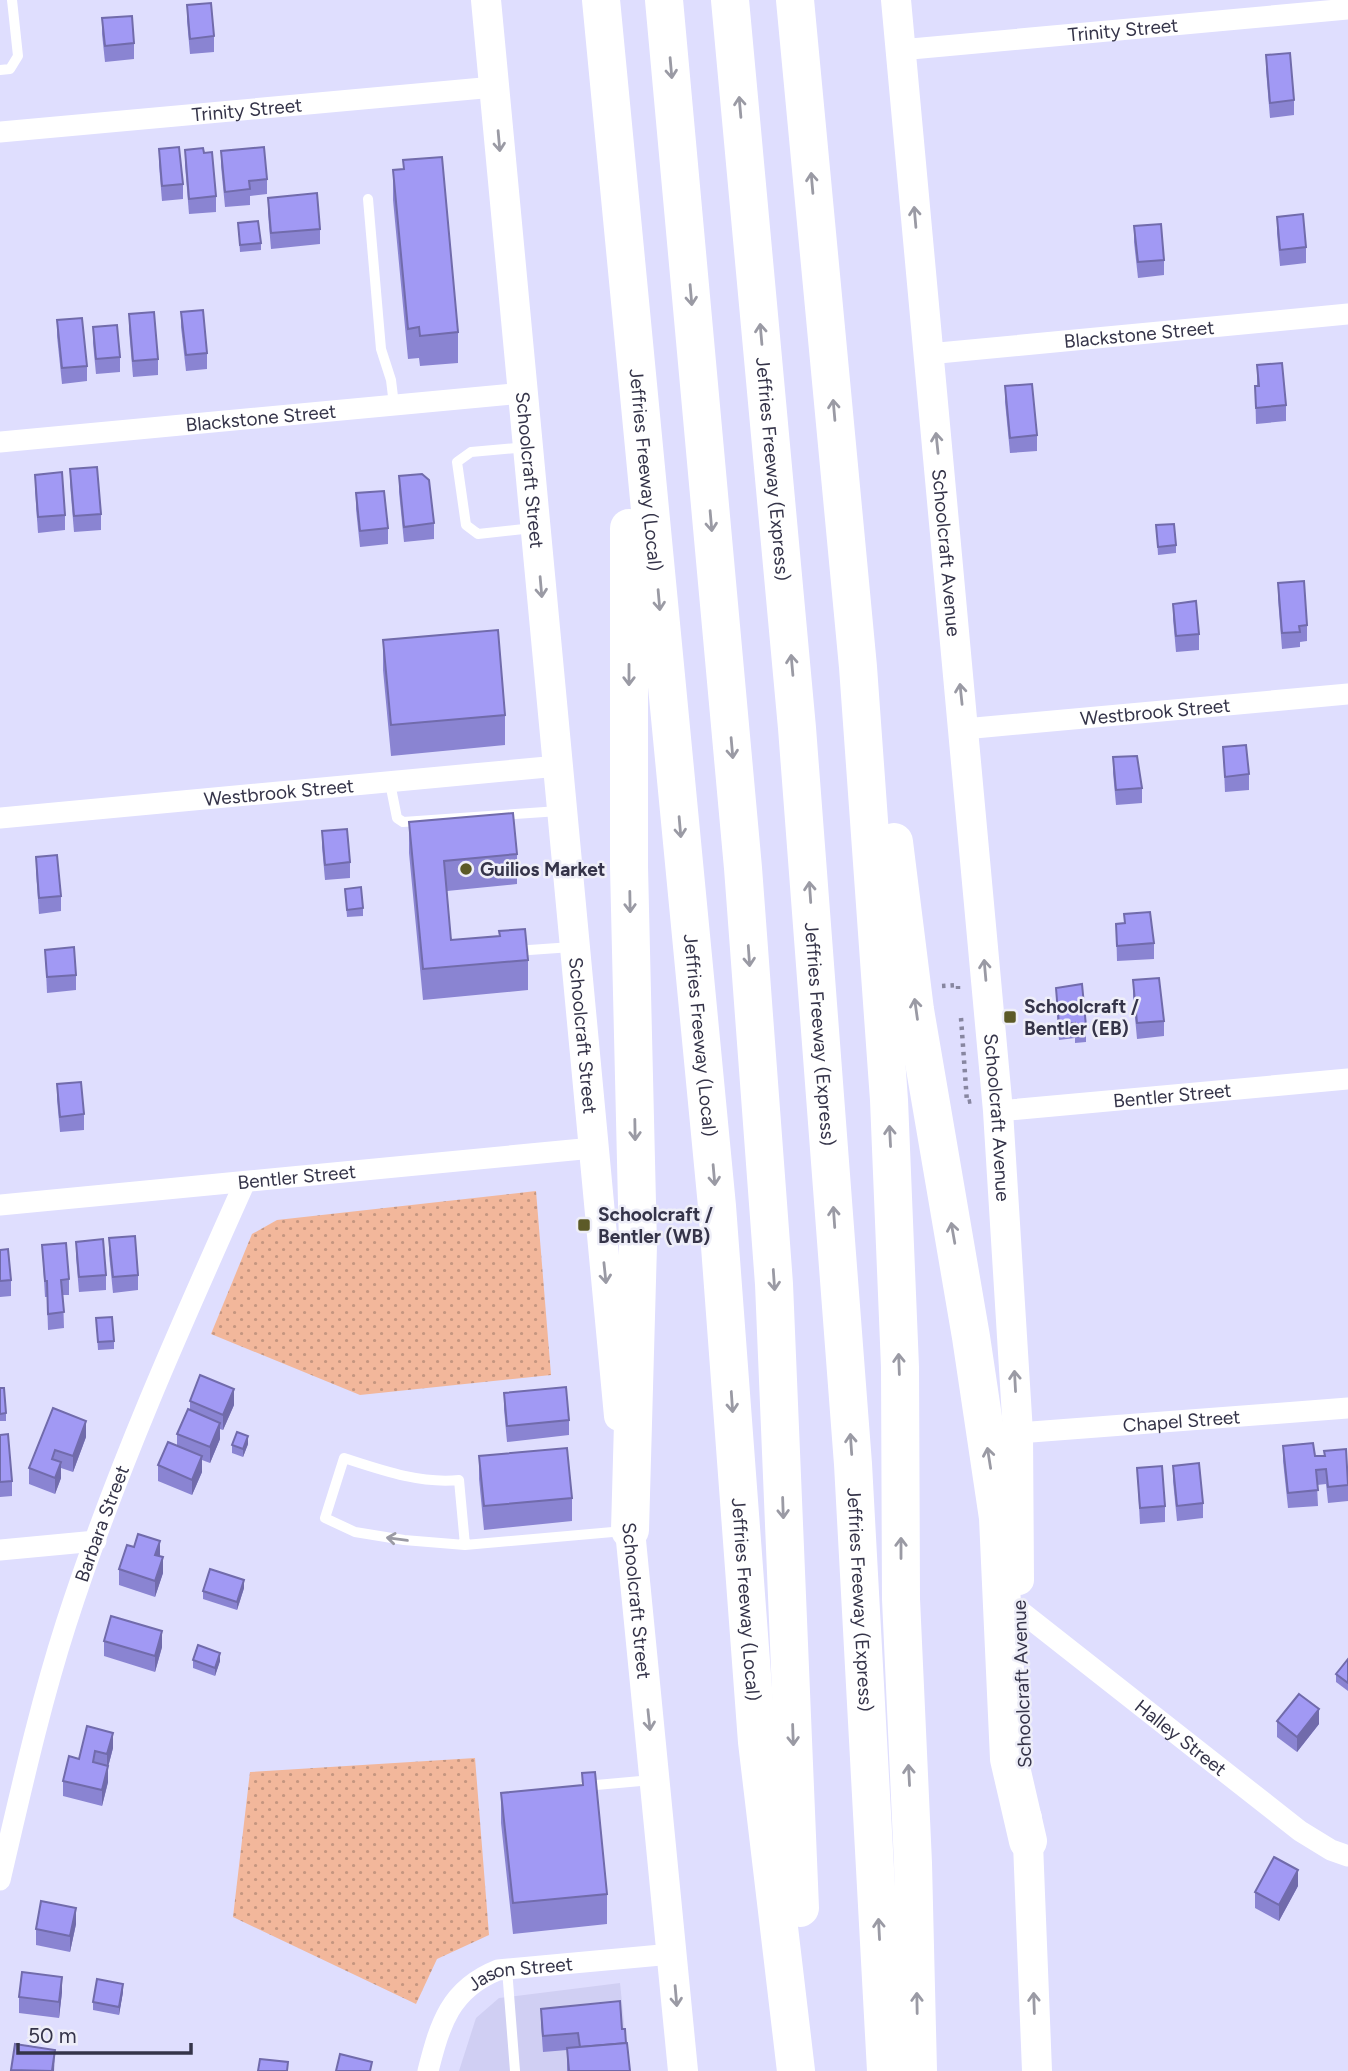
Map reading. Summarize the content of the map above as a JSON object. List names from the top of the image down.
{
  "streets": {
    "highway": ["Jeffries Freeway (Express)", "Jeffries Freeway (Local)"],
    "main road": ["Schoolcraft Street", "Schoolcraft Avenue"],
    "street": [
      "Trinity Street",
      "Blackstone Street",
      "Westbrook Street",
      "Bentler Street",
      "Chapel Street",
      "Barbara Street",
      "Halley Street",
      "Jason Street"
    ]
  },
  "crossings": [
    ["Trinity Street", "Schoolcraft Street"],
    ["Trinity Street", "Schoolcraft Avenue"],
    ["Blackstone Street", "Schoolcraft Street"],
    ["Blackstone Street", "Schoolcraft Avenue"],
    ["Schoolcraft Street", "Westbrook Street"],
    ["Schoolcraft Street", "Bentler Street"],
    ["Schoolcraft Street", "Jason Street"],
    ["Schoolcraft Avenue", "Westbrook Street"],
    ["Schoolcraft Avenue", "Bentler Street"],
    ["Schoolcraft Avenue", "Chapel Street"],
    ["Schoolcraft Avenue", "Halley Street"],
    ["Bentler Street", "Barbara Street"]
  ],
  "one_way": ["Schoolcraft Street", "Schoolcraft Avenue"],
  "places": {
    "other": ["Guilios Market"],
    "transit": ["Schoolcraft / Bentler (EB)", "Schoolcraft / Bentler (WB)"]
  },
  "scale_bar": "50 m"
}
